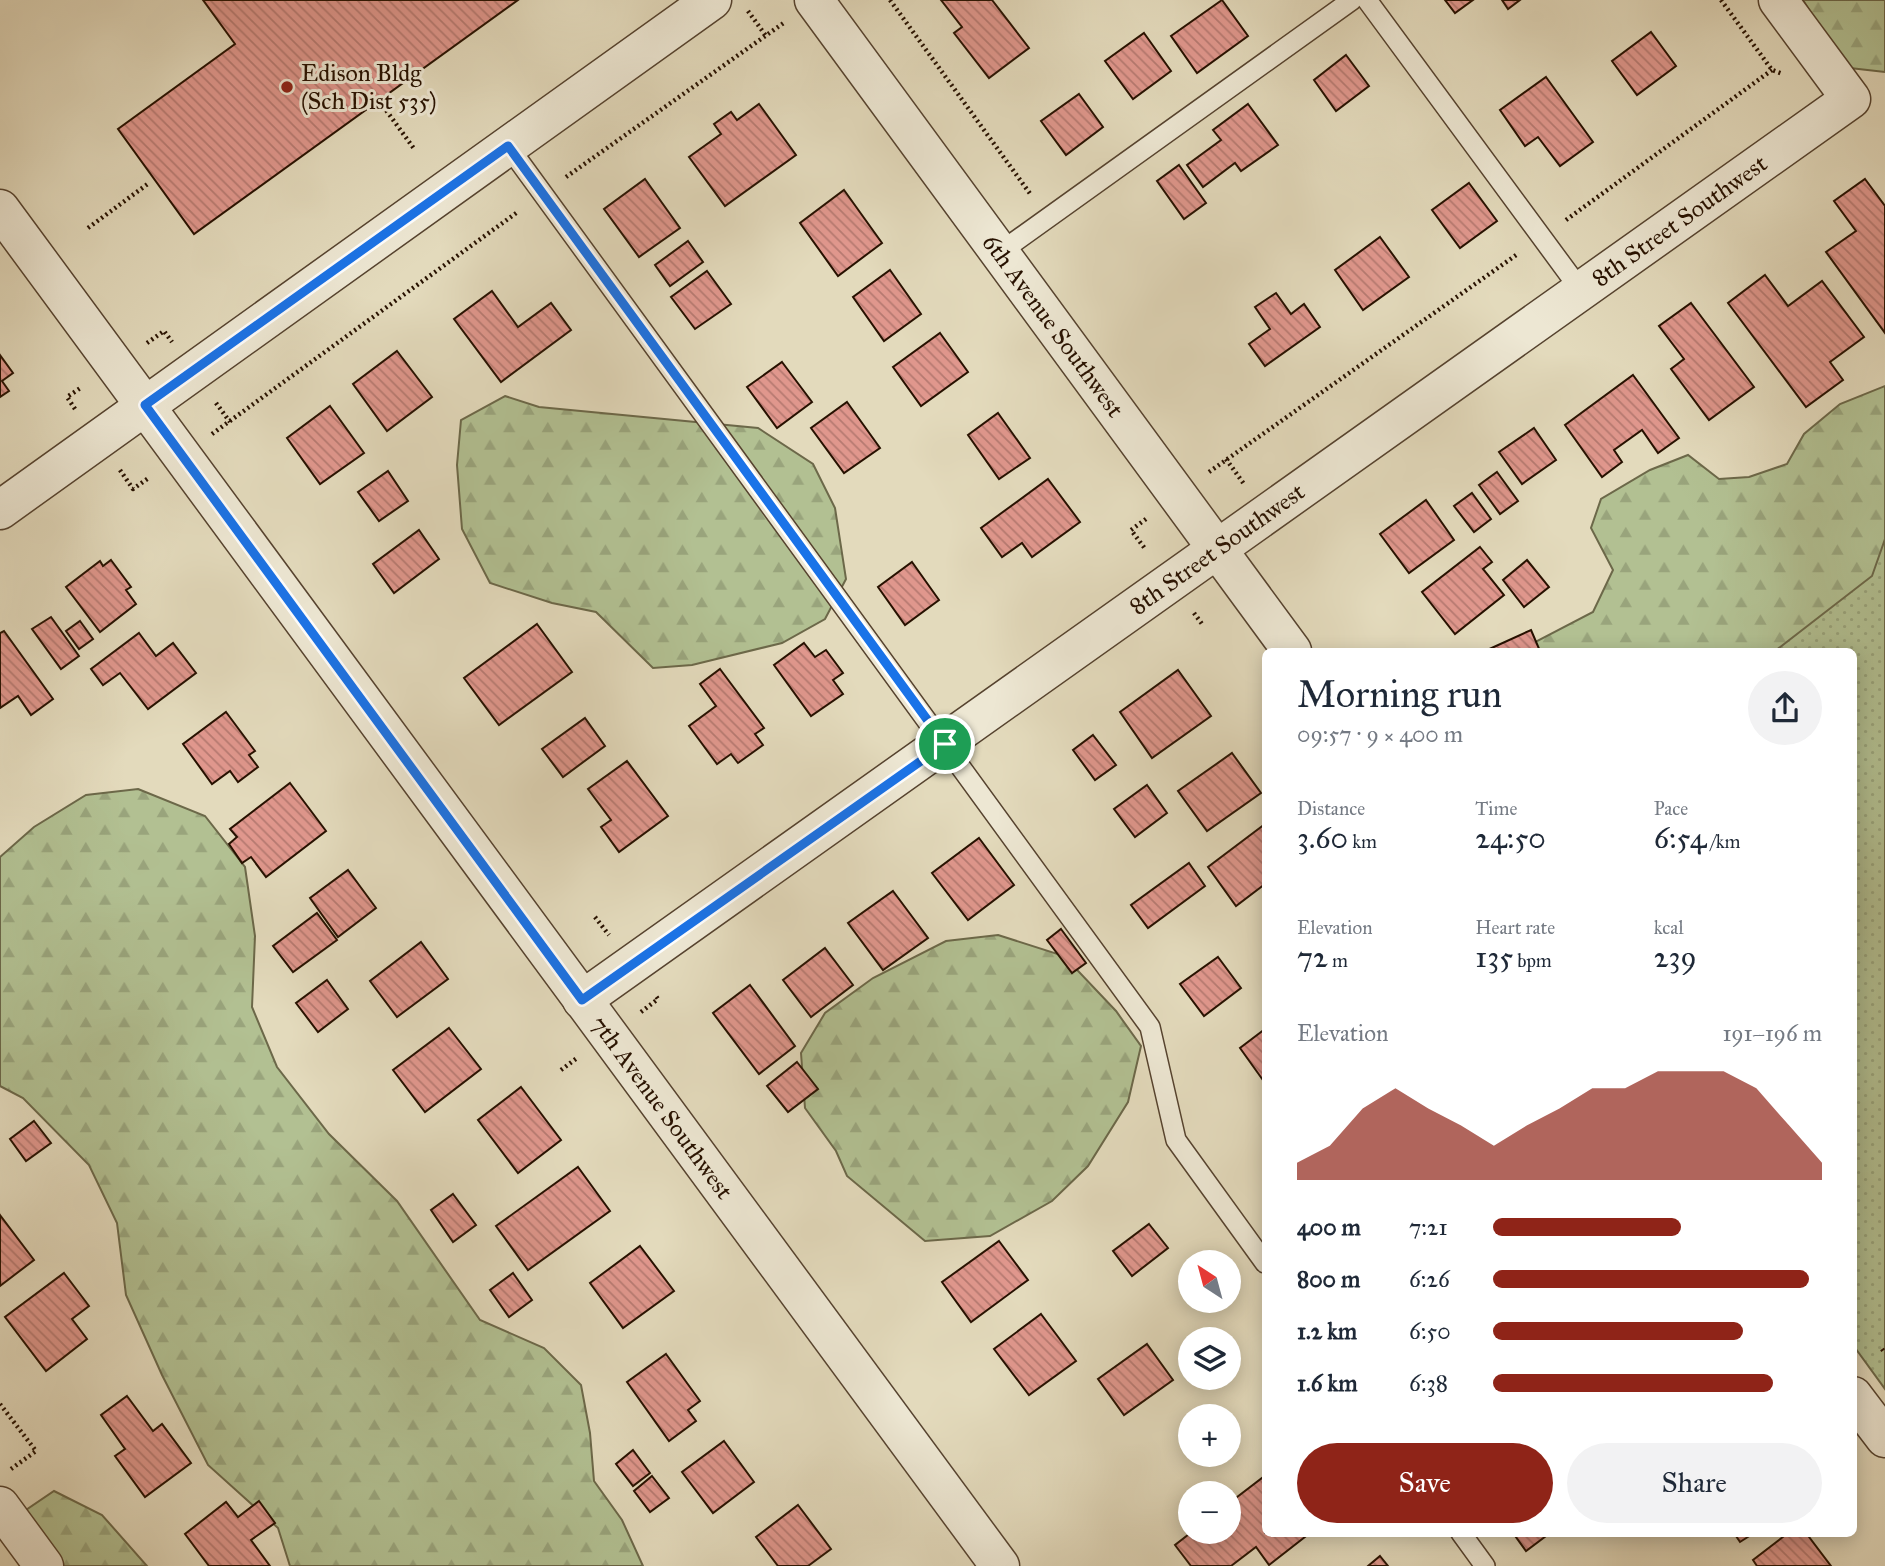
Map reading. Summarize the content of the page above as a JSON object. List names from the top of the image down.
{
  "streets": {
    "street": ["8th Street Southwest", "6th Avenue Southwest", "7th Avenue Southwest"]
  },
  "crossings": [
    ["8th Street Southwest", "6th Avenue Southwest"],
    ["8th Street Southwest", "7th Avenue Southwest"]
  ],
  "places": ["Edison Bldg (Sch Dist 535)"],
  "north": "top left",
  "page": {
    "heading": ["Morning run", "09:57 · 9 × 400 m"],
    "stats": [
      ["Distance", "3.60 km"],
      ["Time", "24:50"],
      ["Pace", "6:54 /km"],
      ["Elevation", "72 m"],
      ["Heart rate", "135 bpm"],
      ["kcal", "239"]
    ],
    "chart": ["Elevation", "191–196 m"],
    "list": [
      {
        "name": "400 m",
        "note": "7:21"
      },
      {
        "name": "800 m",
        "note": "6:26"
      },
      {
        "name": "1.2 km",
        "note": "6:50"
      },
      {
        "name": "1.6 km",
        "note": "6:38"
      }
    ],
    "map_buttons": ["+", "−"],
    "buttons": ["Save", "Share"]
  }
}
